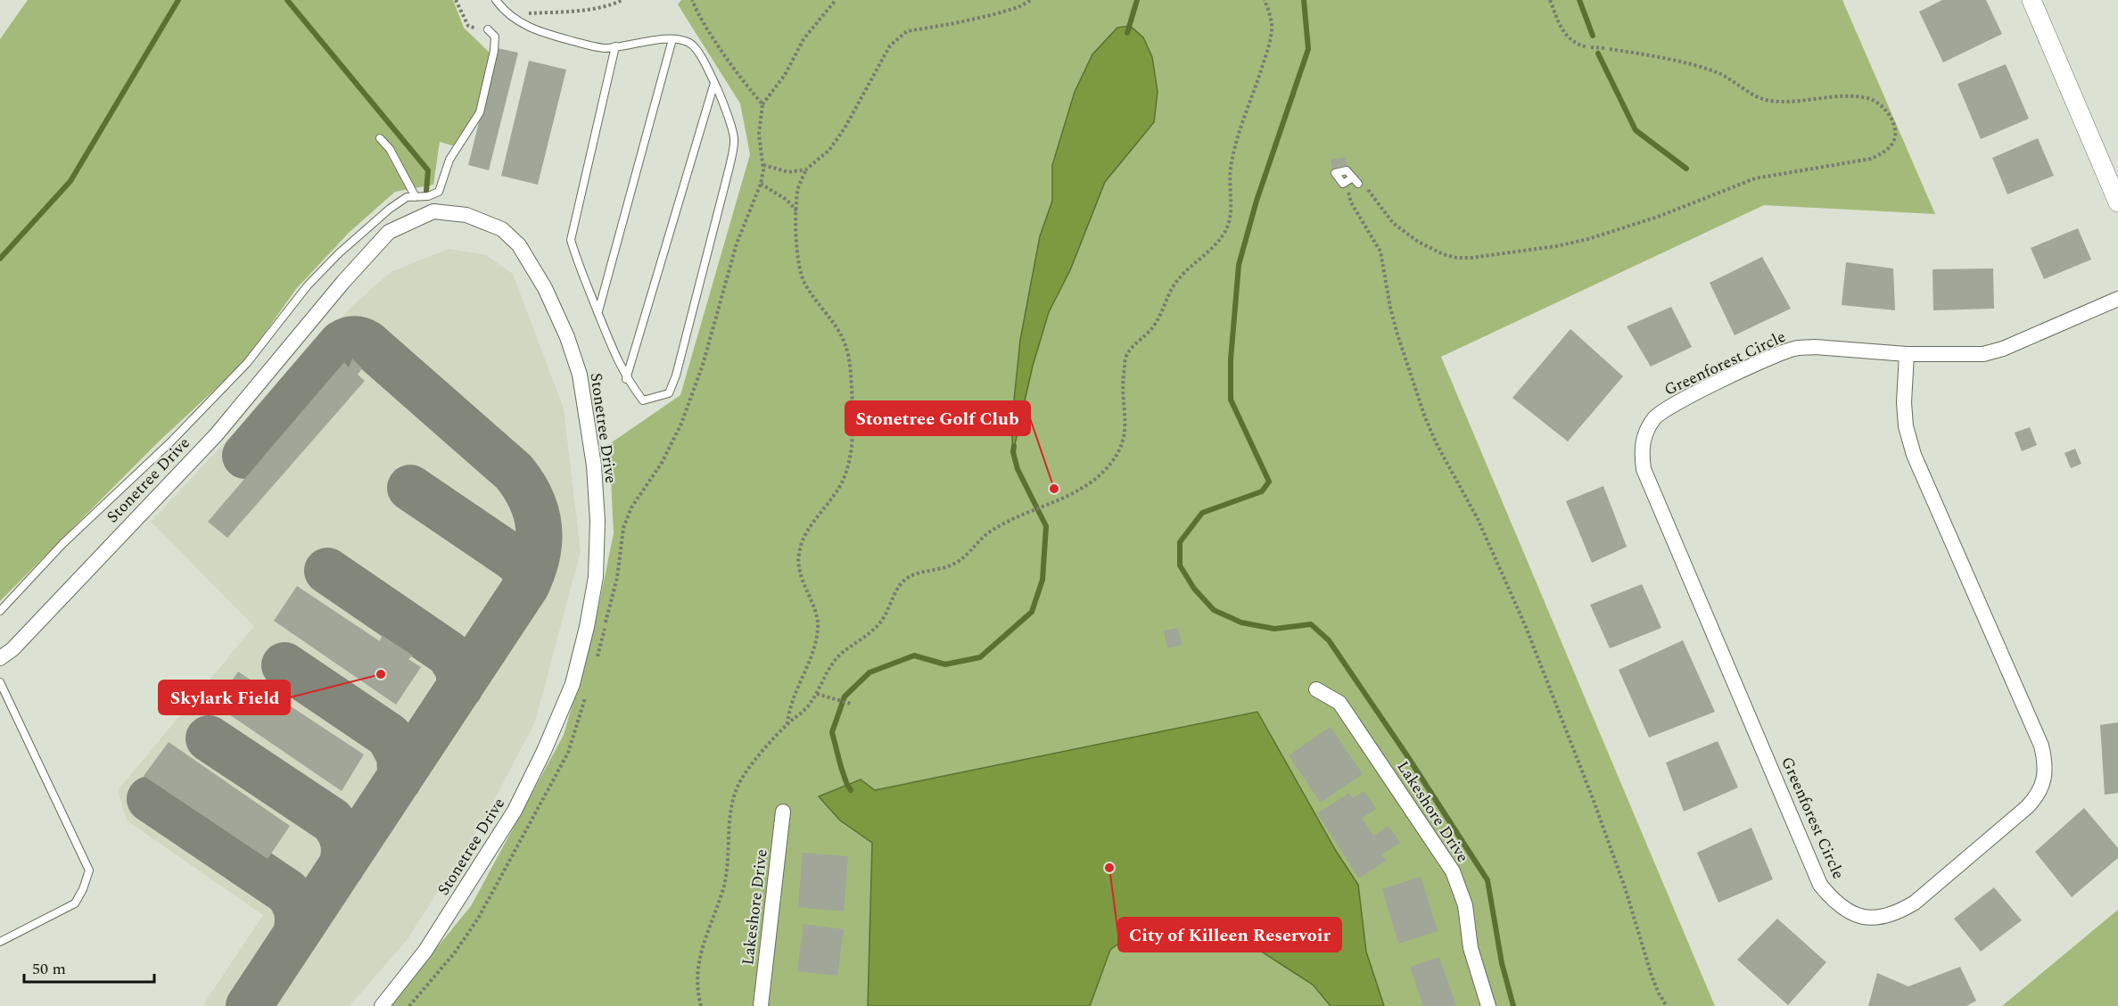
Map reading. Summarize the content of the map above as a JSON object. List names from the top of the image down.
{
  "streets": {
    "street": ["Greenforest Circle", "Stonetree Drive", "Lakeshore Drive"]
  },
  "places": ["Stonetree Golf Club", "Skylark Field", "City of Killeen Reservoir"],
  "scale_bar": "50 m"
}
